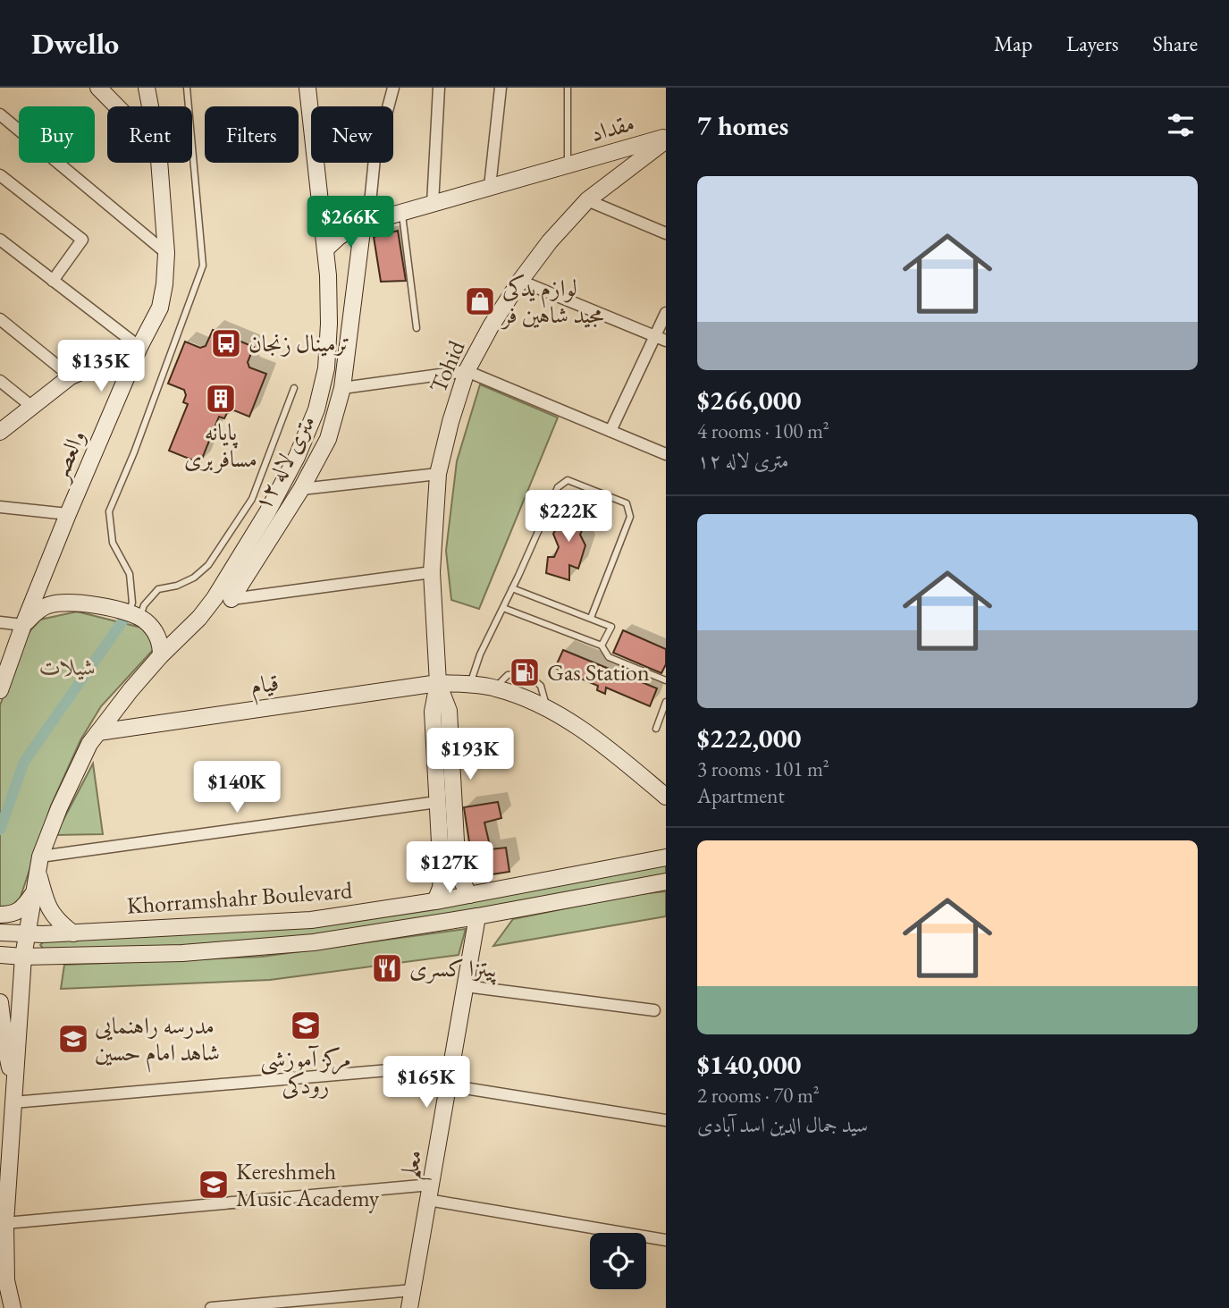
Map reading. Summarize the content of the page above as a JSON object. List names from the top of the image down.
{
  "streets": {
    "main road": [
      "مقداد",
      "Tohid",
      "والعصر",
      "۱۲ متری لاله",
      "قیام",
      "Khorramshahr Boulevard",
      "معلم"
    ]
  },
  "crossings": [
    ["مقداد", "Tohid"],
    ["مقداد", "۱۲ متری لاله"],
    ["Tohid", "قیام"],
    ["Tohid", "Khorramshahr Boulevard"],
    ["Khorramshahr Boulevard", "معلم"]
  ],
  "parks": ["شیلات"],
  "places": {
    "shop": ["لوازم یدکی مجید شاهین فر"],
    "bus stop": ["ترمینال زنجان"],
    "building": ["پایانه مسافربری"],
    "fuel station": ["Gas Station"],
    "restaurant": ["پیتزا کسری"],
    "school or university": ["مرکز آموزشی رودکی", "مدرسه راهنمایی شاهد امام حسین", "Kereshmeh Music Academy"]
  },
  "page": {
    "header": "Dwello",
    "nav": ["Map", "Layers", "Share"],
    "heading": "7 homes",
    "chip": [
      "Buy",
      "Rent",
      "Filters",
      "New"
    ],
    "list": [
      {
        "name": "$266,000",
        "note": "4 rooms · 100 m² · ۱۲ متری لاله"
      },
      {
        "name": "$222,000",
        "note": "3 rooms · 101 m² · Apartment"
      },
      {
        "name": "$140,000",
        "note": "2 rooms · 70 m² · سید جمال الدین اسد آبادی"
      }
    ],
    "price": [
      "$266K",
      "$135K",
      "$222K",
      "$193K",
      "$140K",
      "$127K",
      "$165K"
    ]
  }
}
